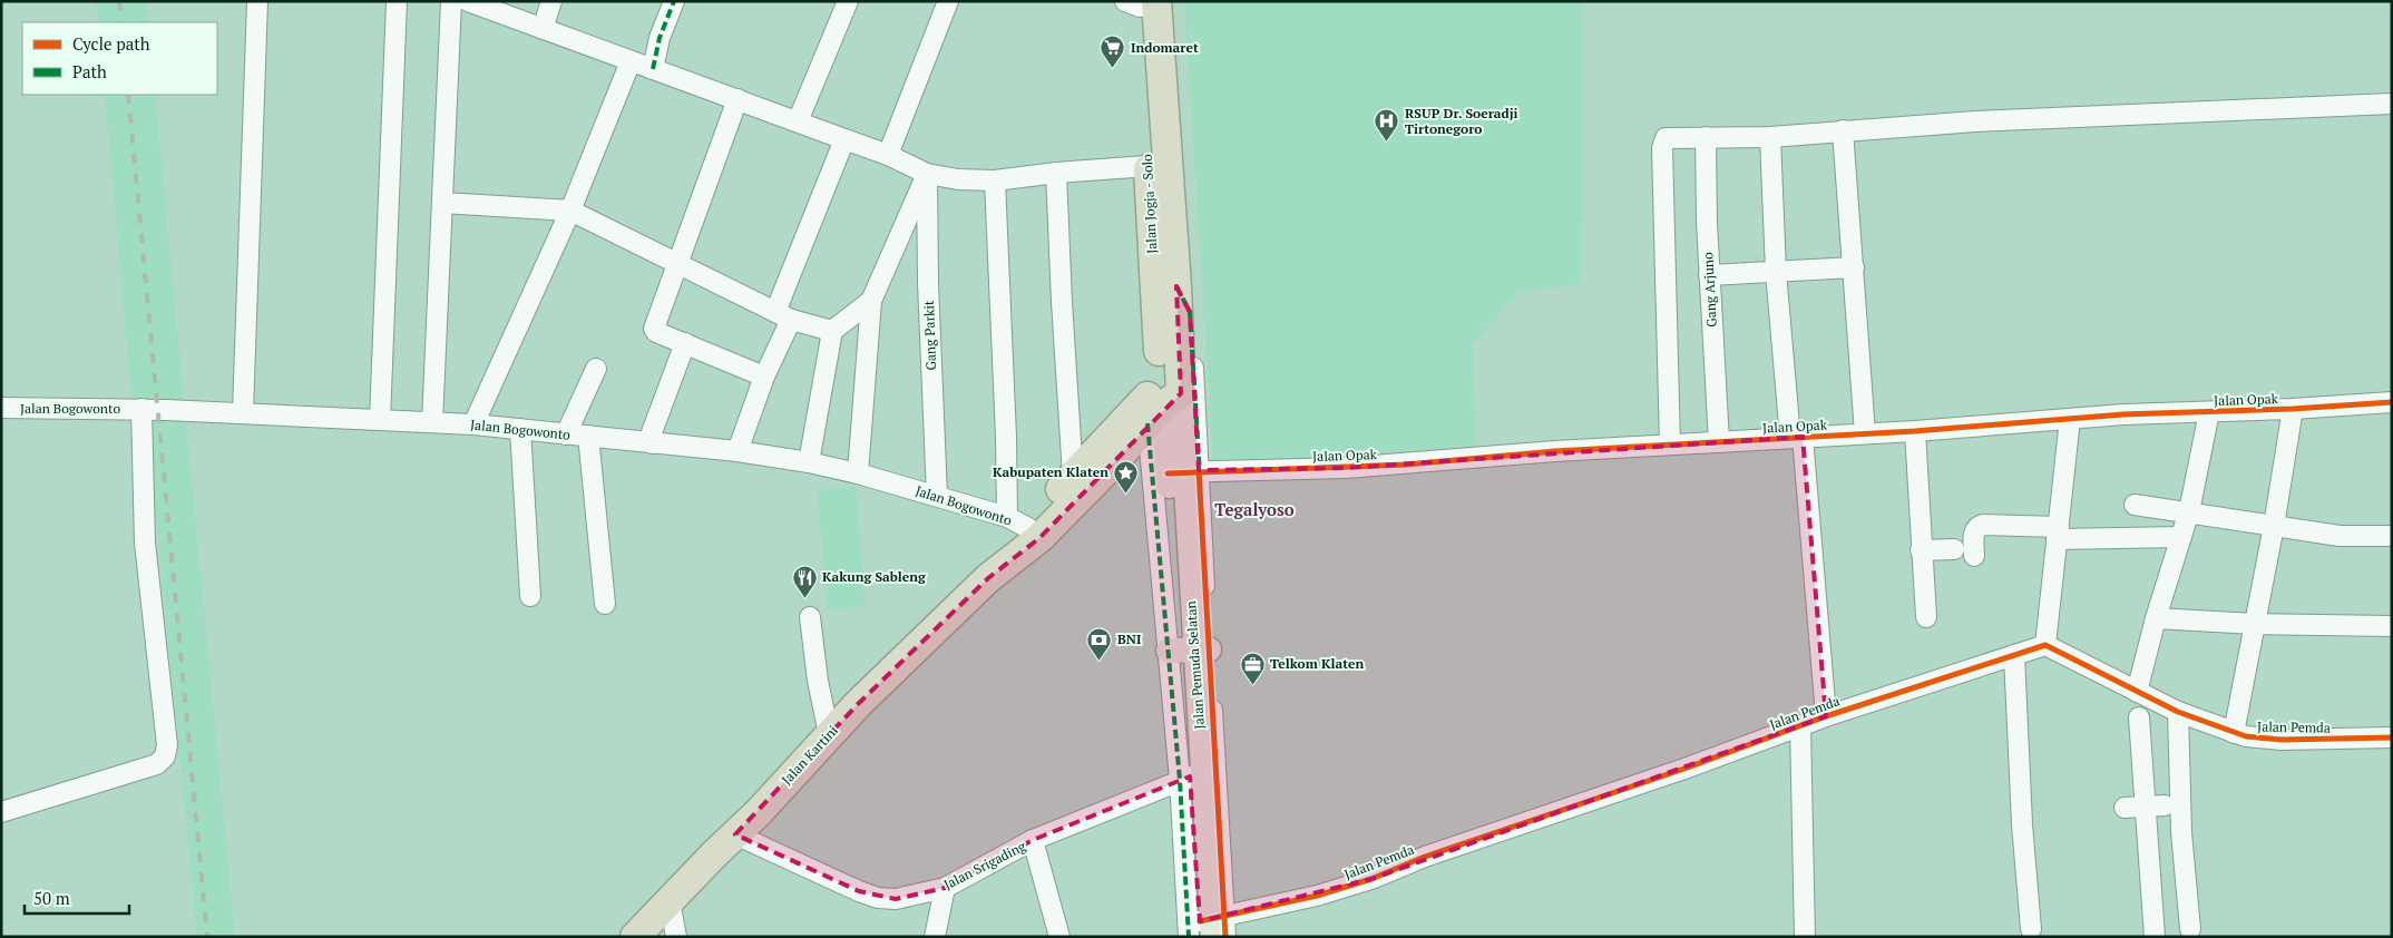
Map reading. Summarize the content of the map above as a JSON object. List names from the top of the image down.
{
  "streets": {
    "highway": ["Jalan Jogja - Solo", "Jalan Kartini"],
    "main road": ["Jalan Pemuda Selatan"],
    "street": [
      "Gang Arjuno",
      "Gang Parkit",
      "Jalan Opak",
      "Jalan Bogowonto",
      "Jalan Pemda",
      "Jalan Srigading"
    ]
  },
  "crossings": [
    ["Jalan Jogja - Solo", "Jalan Pemuda Selatan"],
    ["Jalan Jogja - Solo", "Jalan Kartini"],
    ["Gang Arjuno", "Jalan Opak"],
    ["Gang Parkit", "Jalan Bogowonto"],
    ["Jalan Opak", "Jalan Pemuda Selatan"],
    ["Jalan Bogowonto", "Jalan Kartini"],
    ["Jalan Pemuda Selatan", "Jalan Pemda"],
    ["Jalan Pemuda Selatan", "Jalan Kartini"],
    ["Jalan Pemuda Selatan", "Jalan Srigading"],
    ["Jalan Kartini", "Jalan Srigading"]
  ],
  "districts": ["Tegalyoso"],
  "places": {
    "supermarket": ["Indomaret"],
    "hospital": ["RSUP Dr. Soeradji Tirtonegoro"],
    "place": ["Kabupaten Klaten"],
    "restaurant": ["Kakung Sableng"],
    "bank": ["BNI"],
    "office": ["Telkom Klaten"]
  },
  "legend": ["Cycle path", "Path"],
  "scale_bar": "50 m"
}
